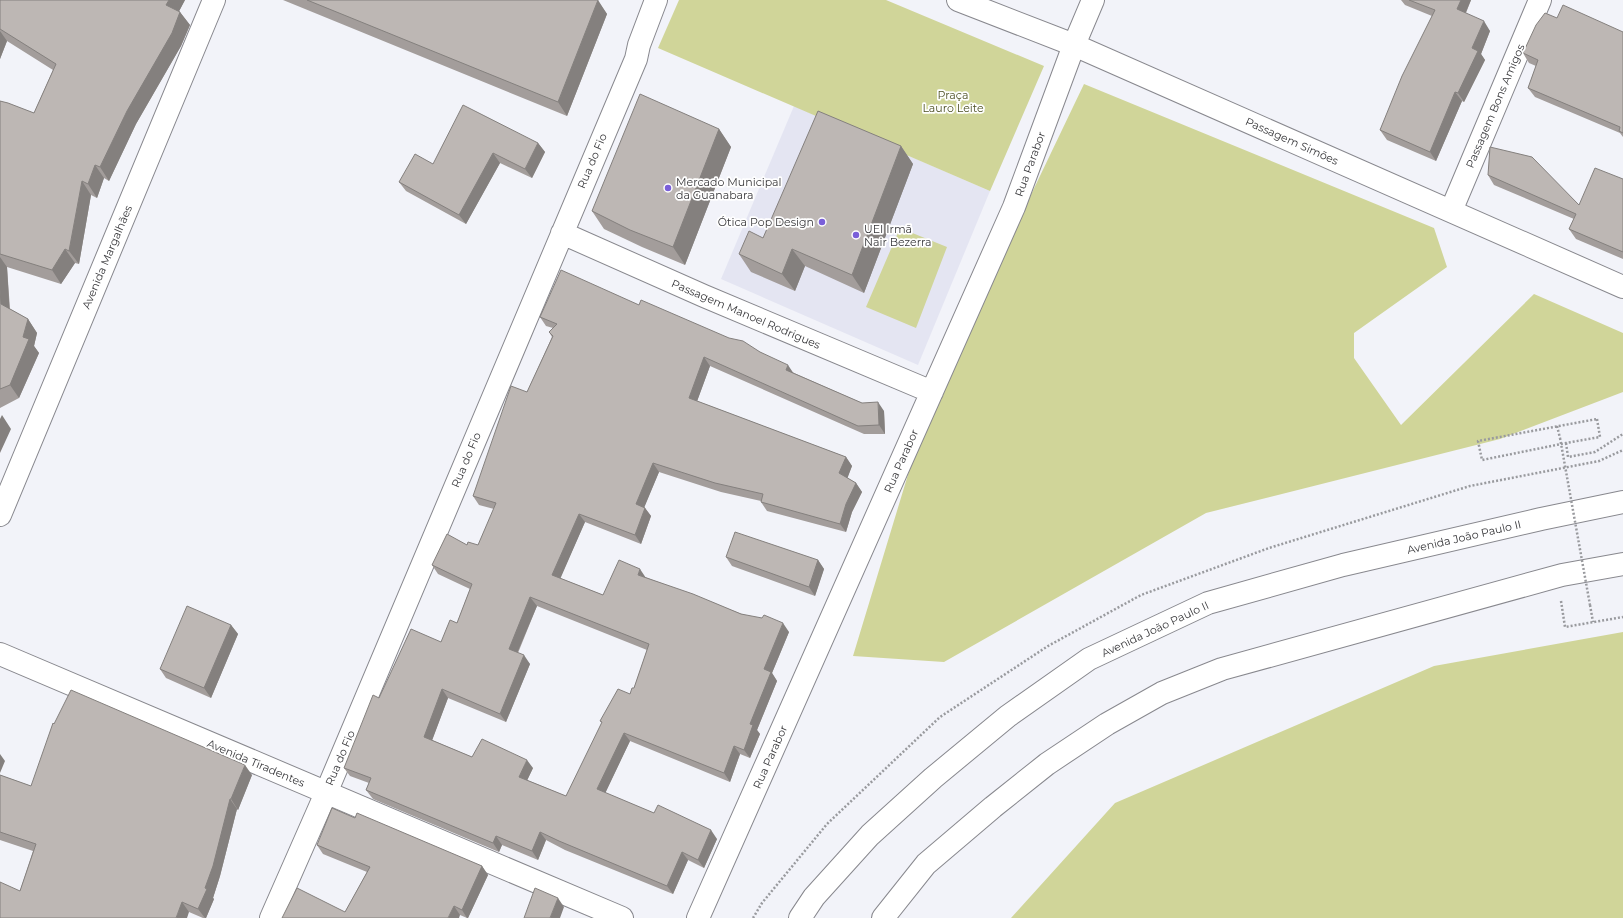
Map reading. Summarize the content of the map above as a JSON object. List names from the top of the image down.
{
  "streets": {
    "street": [
      "Passagem Bons Amigos",
      "Passagem Simões",
      "Rua do Fio",
      "Rua Parabor",
      "Avenida Margalhães",
      "Passagem Manoel Rodrigues",
      "Avenida João Paulo II",
      "Avenida Tiradentes"
    ]
  },
  "crossings": [
    ["Passagem Bons Amigos", "Passagem Simões"],
    ["Passagem Simões", "Rua Parabor"],
    ["Rua do Fio", "Passagem Manoel Rodrigues"],
    ["Rua do Fio", "Avenida Tiradentes"],
    ["Rua Parabor", "Passagem Manoel Rodrigues"]
  ],
  "parks": ["Praça Lauro Leite"],
  "places": ["Mercado Municipal da Guanabara", "Ótica Pop Design", "UEI Irmã Nair Bezerra"]
}
